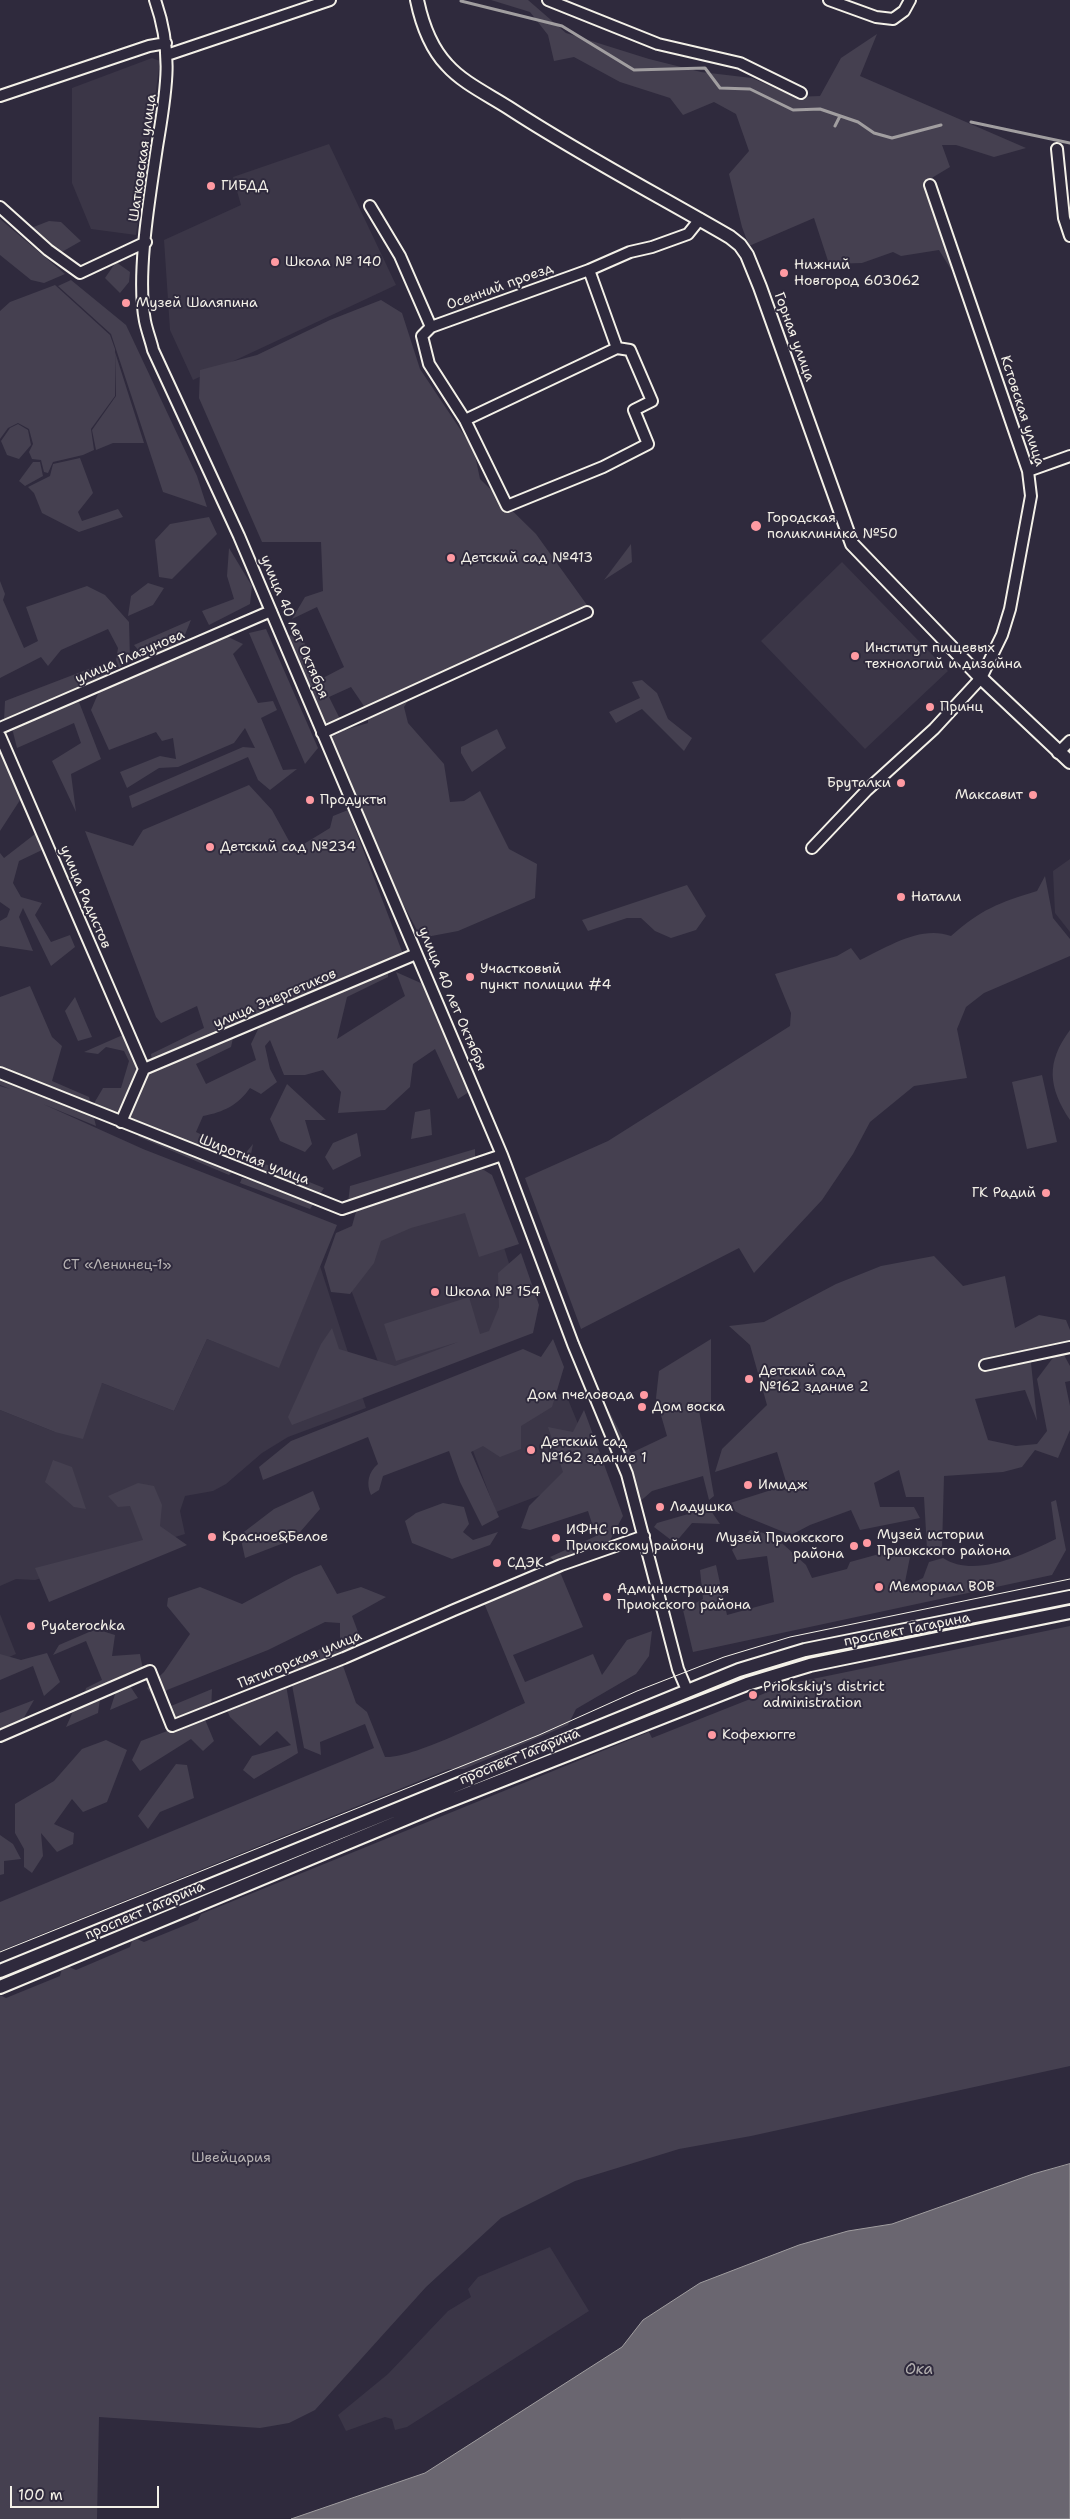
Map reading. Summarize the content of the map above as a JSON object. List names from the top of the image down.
{
  "streets": {
    "main road": ["Горная улица", "улица 40 лет Октября", "проспект Гагарина"],
    "street": [
      "Шатковская улица",
      "Осенний проезд",
      "Кстовская улица",
      "улица Глазунова",
      "улица Радистов",
      "улица Энергетиков",
      "Широтная улица",
      "Пятигорская улица"
    ]
  },
  "crossings": [
    ["Шатковская улица", "улица 40 лет Октября"],
    ["Осенний проезд", "Горная улица"],
    ["Горная улица", "Кстовская улица"],
    ["улица 40 лет Октября", "улица Глазунова"],
    ["улица 40 лет Октября", "улица Энергетиков"],
    ["улица 40 лет Октября", "Широтная улица"],
    ["улица 40 лет Октября", "проспект Гагарина"],
    ["улица 40 лет Октября", "Пятигорская улица"],
    ["улица Радистов", "улица Энергетиков"]
  ],
  "water": ["Ока"],
  "parks": ["СТ «Ленинец-1»", "Швейцария"],
  "places": [
    "ГИБДД",
    "Школа № 140",
    "Нижний Новгород 603062",
    "Музей Шаляпина",
    "Городская поликлиника №50",
    "Детский сад №413",
    "Институт пищевых технологий и дизайна",
    "Принц",
    "Бруталки",
    "Максавит",
    "Продукты",
    "Детский сад №234",
    "Натали",
    "Участковый пункт полиции #4",
    "ГК Радий",
    "Школа № 154",
    "Детский сад №162 здание 2",
    "Дом пчеловода",
    "Дом воска",
    "Детский сад №162 здание 1",
    "Имидж",
    "Ладушка",
    "Красное&Белое",
    "ИФНС по Приокскому району",
    "Музей истории Приокского района",
    "Музей Приокского района",
    "СДЭК",
    "Мемориал ВОВ",
    "Администрация Приокского района",
    "Pyaterochka",
    "Priokskiy's district administration",
    "Кофехюгге"
  ],
  "scale_bar": "100 m"
}
